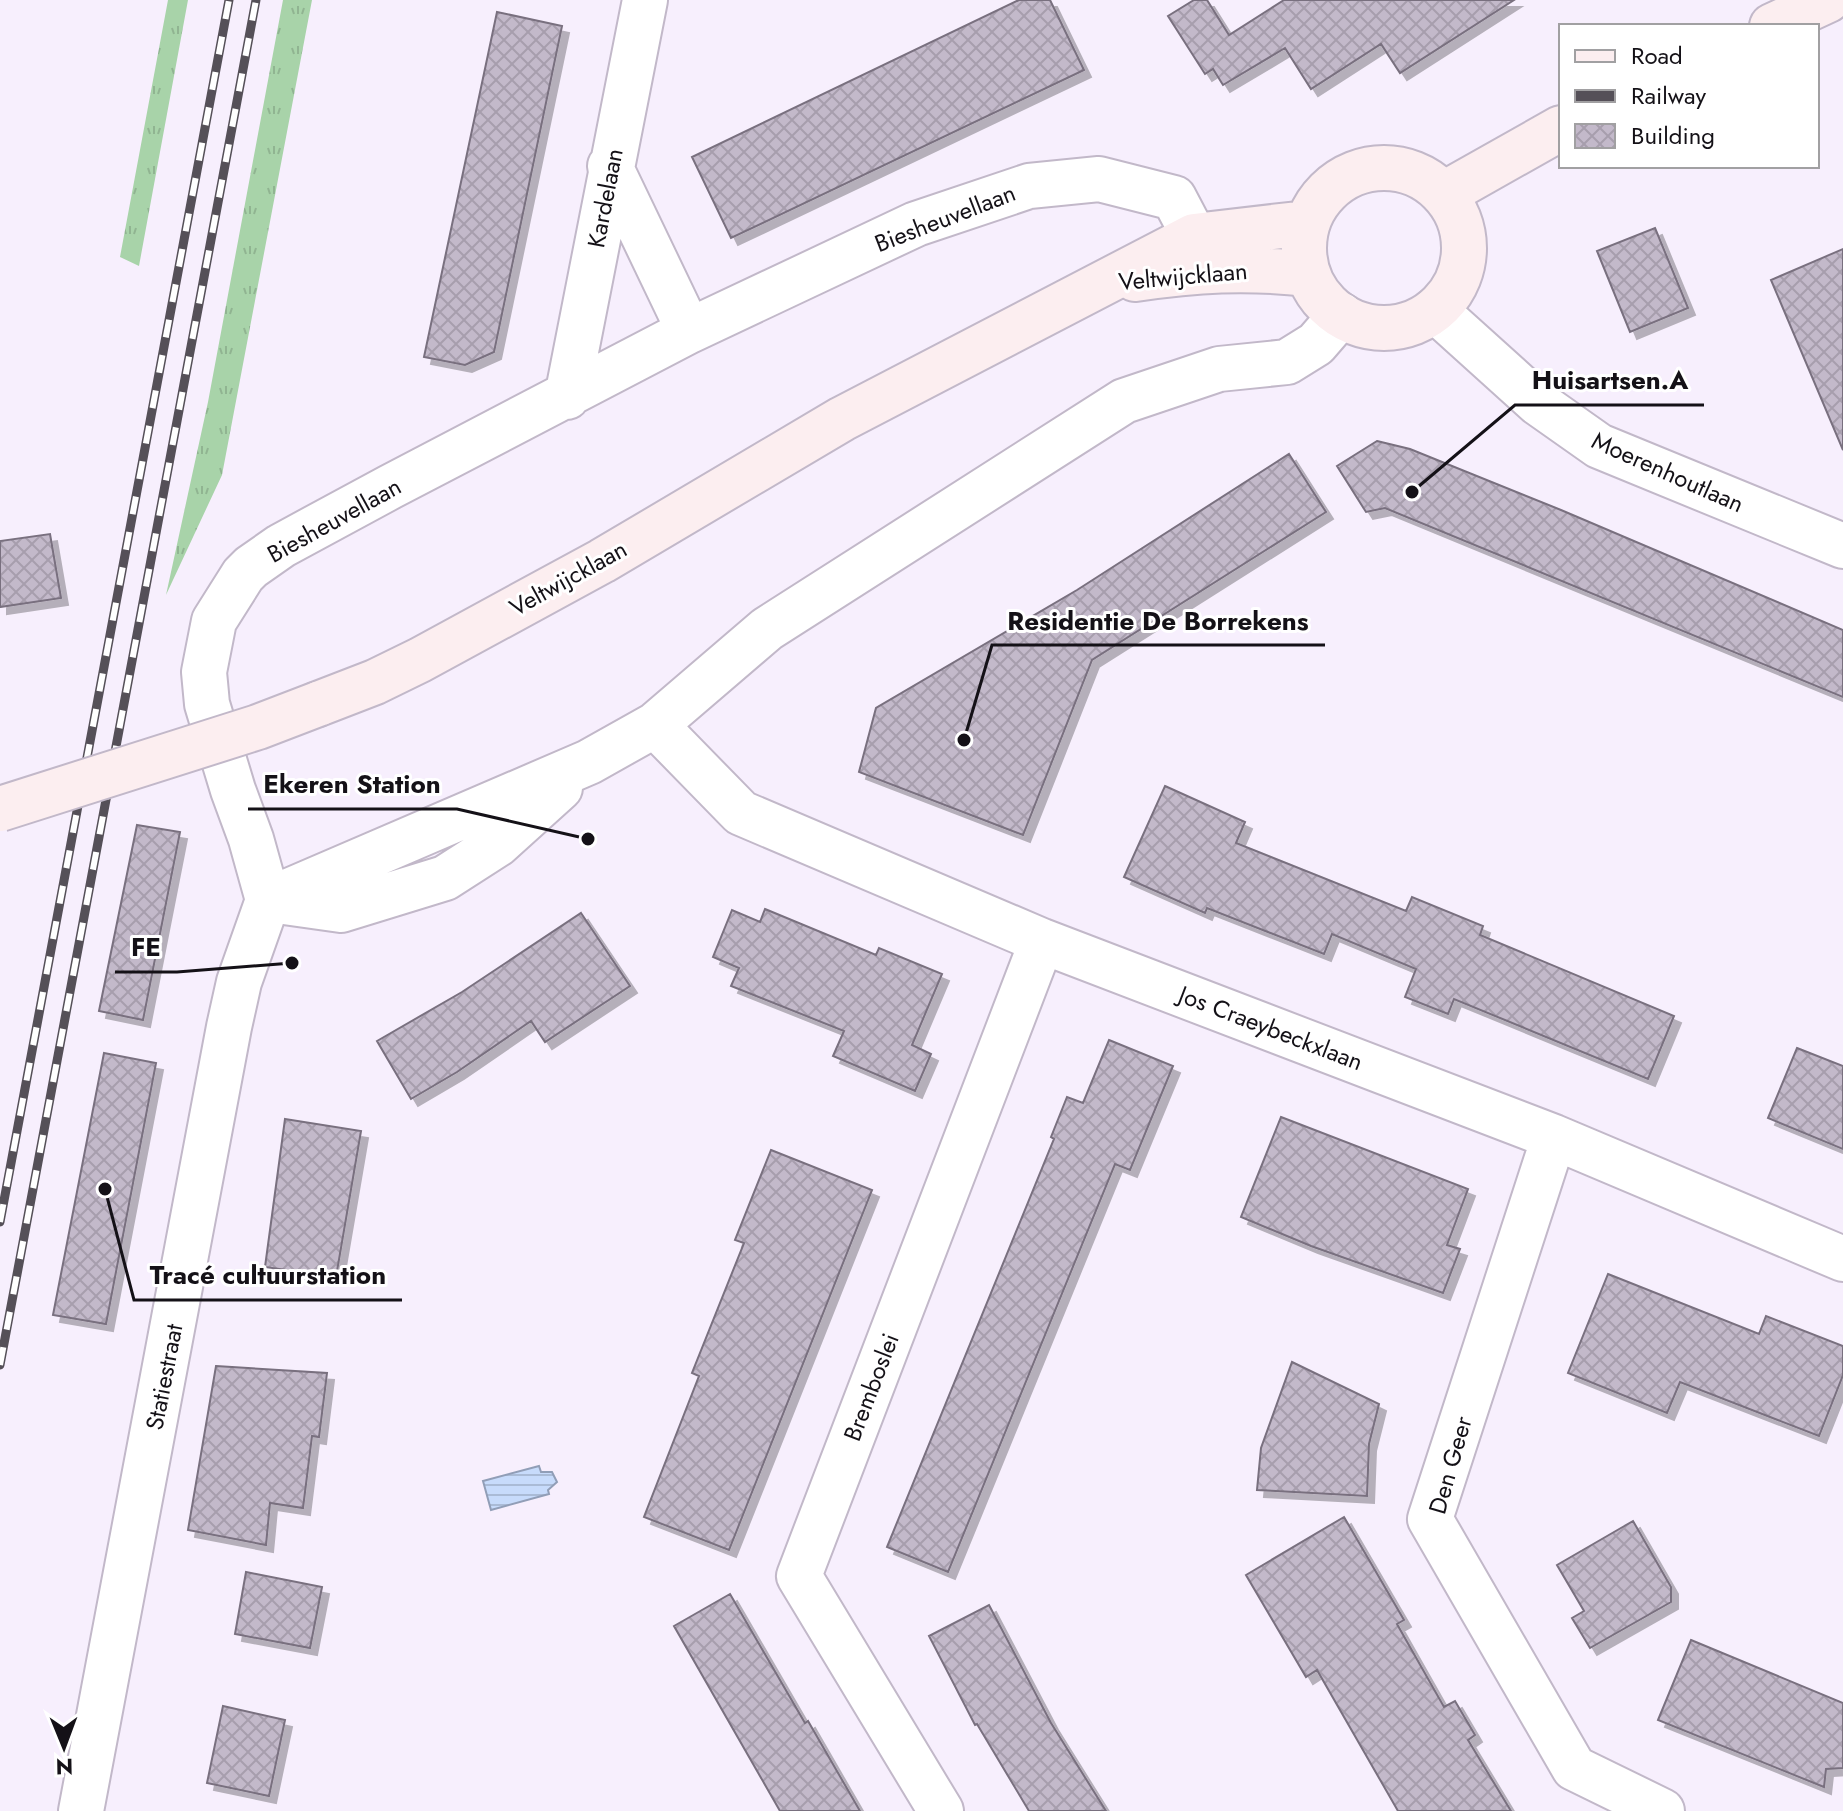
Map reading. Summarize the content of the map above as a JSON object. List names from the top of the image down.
{
  "streets": {
    "street": [
      "Kardelaan",
      "Biesheuvellaan",
      "Veltwijcklaan",
      "Moerenhoutlaan",
      "Jos Craeybeckxlaan",
      "Statiestraat",
      "Bremboslei",
      "Den Geer"
    ]
  },
  "crossings": [
    ["Kardelaan", "Biesheuvellaan"],
    ["Biesheuvellaan", "Veltwijcklaan"],
    ["Biesheuvellaan", "Statiestraat"],
    ["Veltwijcklaan", "Moerenhoutlaan"],
    ["Jos Craeybeckxlaan", "Bremboslei"],
    ["Jos Craeybeckxlaan", "Den Geer"]
  ],
  "places": [
    "Huisartsen.A",
    "Residentie De Borrekens",
    "Ekeren Station",
    "FE",
    "Tracé cultuurstation"
  ],
  "legend": ["Road", "Railway", "Building"],
  "north": "bottom"
}
